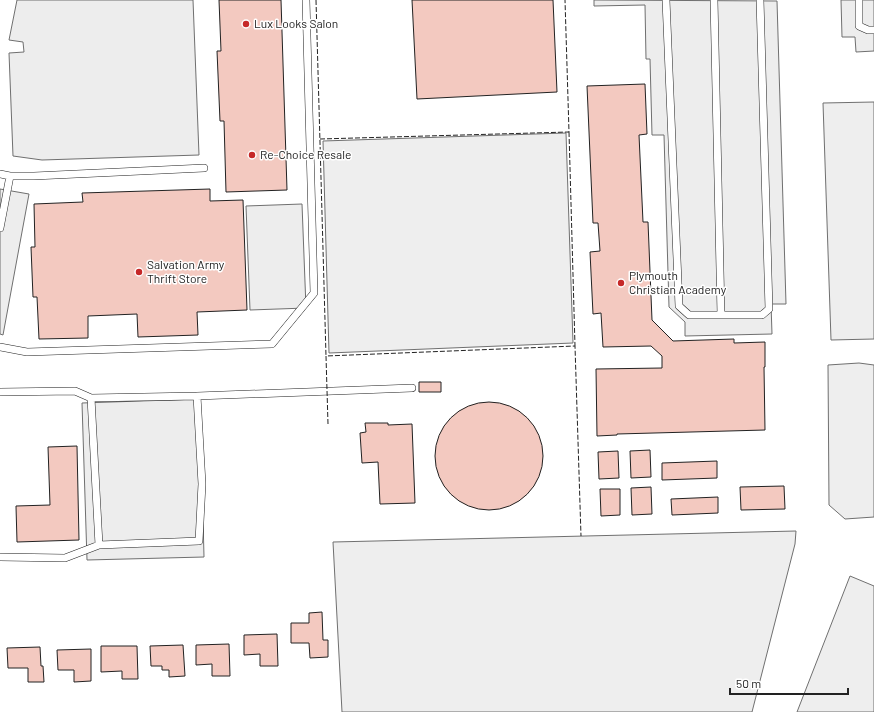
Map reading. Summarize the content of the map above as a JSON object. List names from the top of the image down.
{
  "places": [
    "Lux Looks Salon",
    "Re-Choice Resale",
    "Salvation Army Thrift Store",
    "Plymouth Christian Academy"
  ],
  "scale_bar": "50 m"
}
